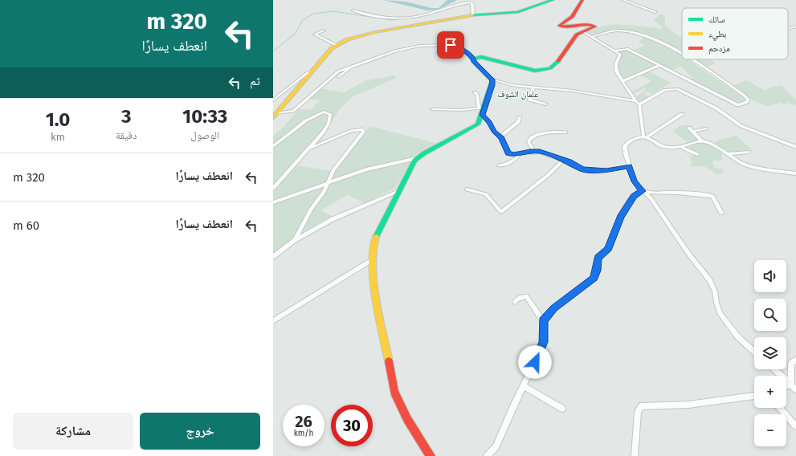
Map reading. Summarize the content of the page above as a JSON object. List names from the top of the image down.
{
  "districts": ["علمان الشوف"],
  "legend": ["سالك", "بطيء", "مزدحم"],
  "page": {
    "turn": ["320 m", "انعطف يسارًا"],
    "then": "ثم",
    "eta": [
      "10:33",
      "الوصول",
      "3",
      "دقيقة",
      "1.0",
      "km"
    ],
    "list": [
      {
        "name": "انعطف يسارًا",
        "value": "320 m"
      },
      {
        "name": "انعطف يسارًا",
        "value": "60 m"
      }
    ],
    "map_buttons": ["+", "−"],
    "speed": "26 km/h",
    "limit": "30",
    "buttons": ["خروج", "مشاركة"]
  }
}
